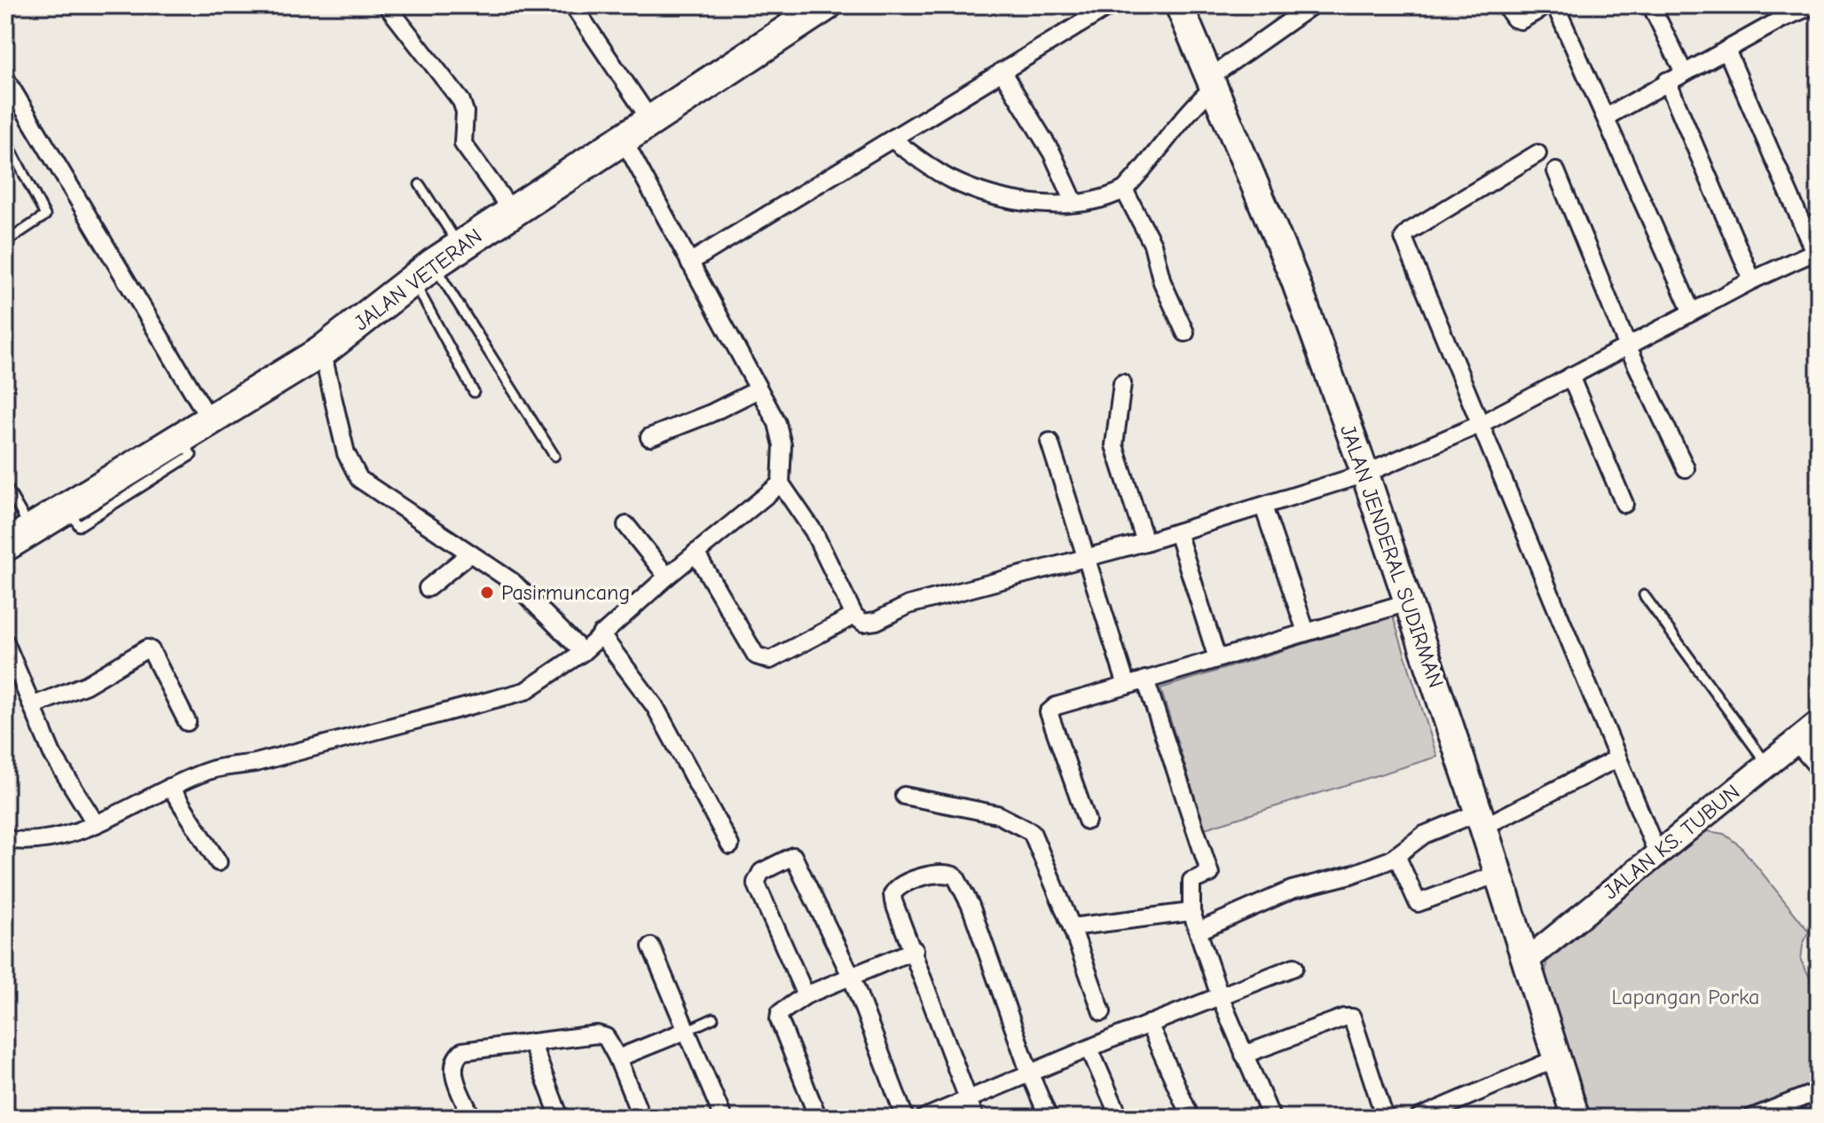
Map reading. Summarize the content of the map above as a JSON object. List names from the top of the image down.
{
  "streets": {
    "highway": ["JALAN VETERAN"],
    "main road": ["JALAN JENDERAL SUDIRMAN"],
    "street": ["JALAN KS. TUBUN"]
  },
  "crossings": [
    ["JALAN JENDERAL SUDIRMAN", "JALAN KS. TUBUN"]
  ],
  "parks": ["Lapangan Porka"],
  "places": ["Pasirmuncang"]
}
